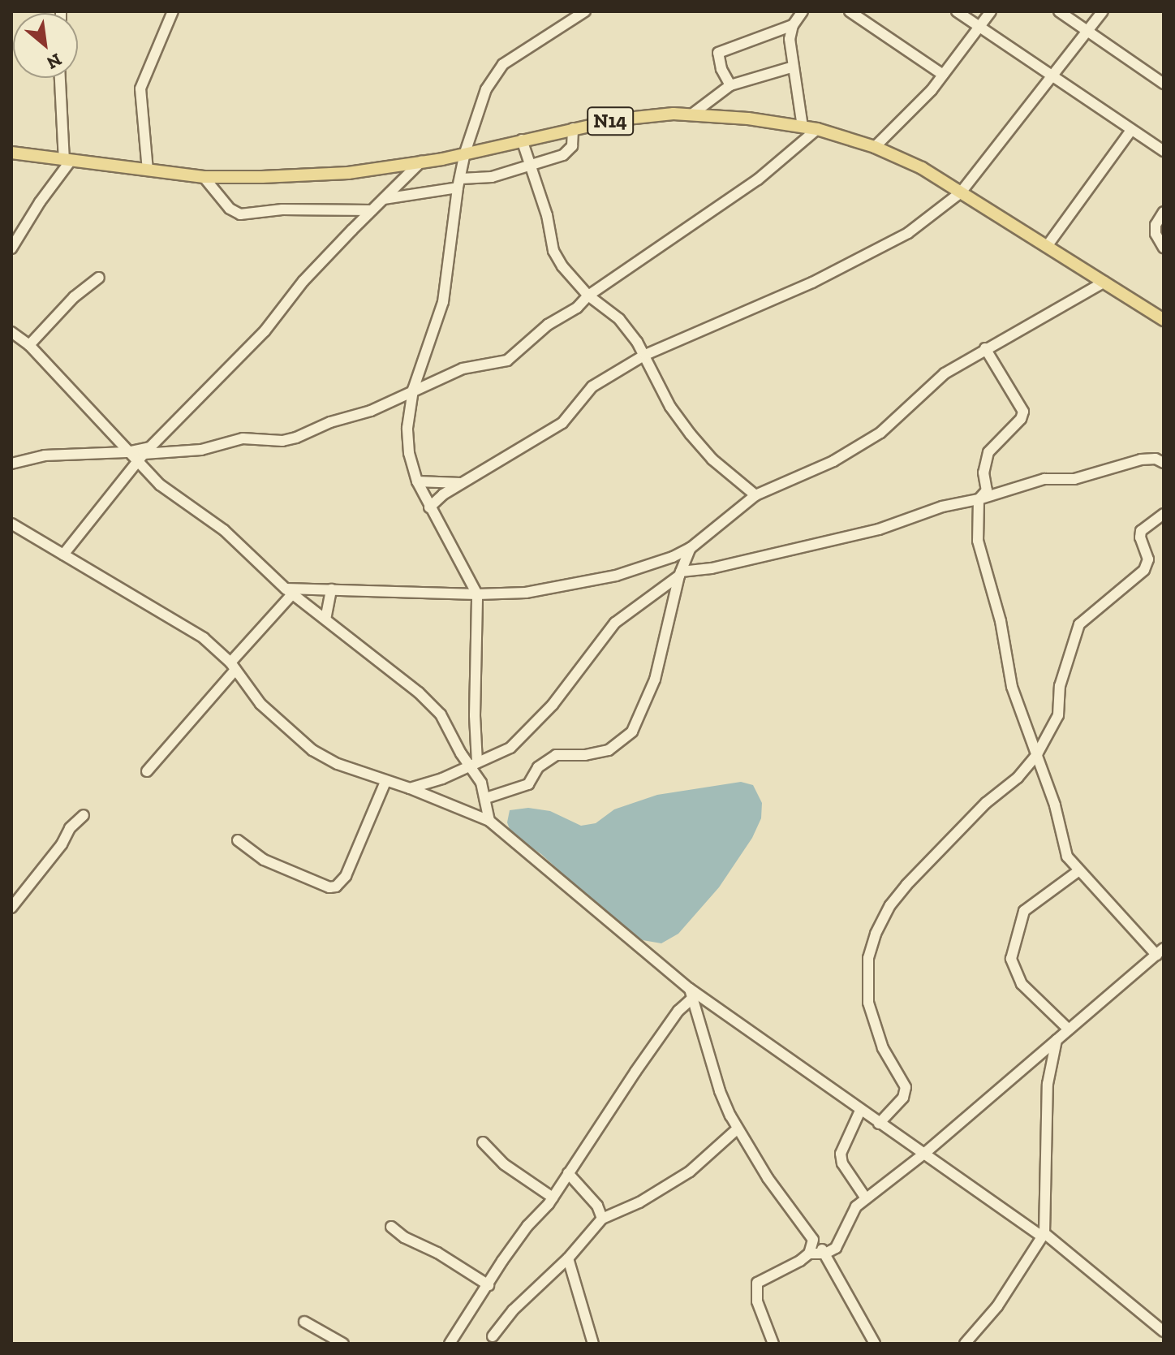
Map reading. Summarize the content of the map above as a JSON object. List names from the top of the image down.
{
  "streets": {
    "main road": ["N14"]
  },
  "north": "bottom right"
}
